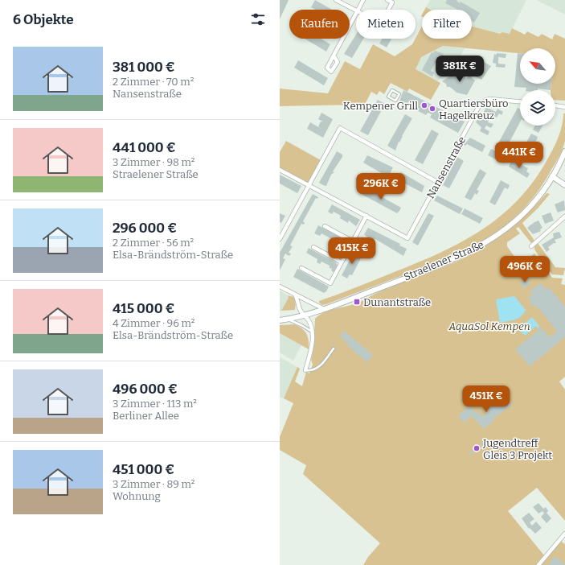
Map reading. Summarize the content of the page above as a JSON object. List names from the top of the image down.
{
  "streets": {
    "street": ["Nansenstraße", "Straelener Straße"]
  },
  "parks": ["AquaSol Kempen"],
  "places": {
    "other": ["Kempener Grill", "Quartiersbüro Hagelkreuz", "Jugendtreff Gleis 3 Projekt"],
    "transit": ["Dunantstraße"]
  },
  "north": "top left",
  "page": {
    "heading": "6 Objekte",
    "chip": ["Kaufen", "Mieten", "Filter"],
    "list": [
      {
        "name": "381 000 €",
        "note": "2 Zimmer · 70 m² · Nansenstraße"
      },
      {
        "name": "441 000 €",
        "note": "3 Zimmer · 98 m² · Straelener Straße"
      },
      {
        "name": "296 000 €",
        "note": "2 Zimmer · 56 m² · Elsa-Brändström-Straße"
      },
      {
        "name": "415 000 €",
        "note": "4 Zimmer · 96 m² · Elsa-Brändström-Straße"
      },
      {
        "name": "496 000 €",
        "note": "3 Zimmer · 113 m² · Berliner Allee"
      },
      {
        "name": "451 000 €",
        "note": "3 Zimmer · 89 m² · Wohnung"
      }
    ],
    "price": [
      "381K €",
      "441K €",
      "296K €",
      "415K €",
      "496K €",
      "451K €"
    ]
  }
}
